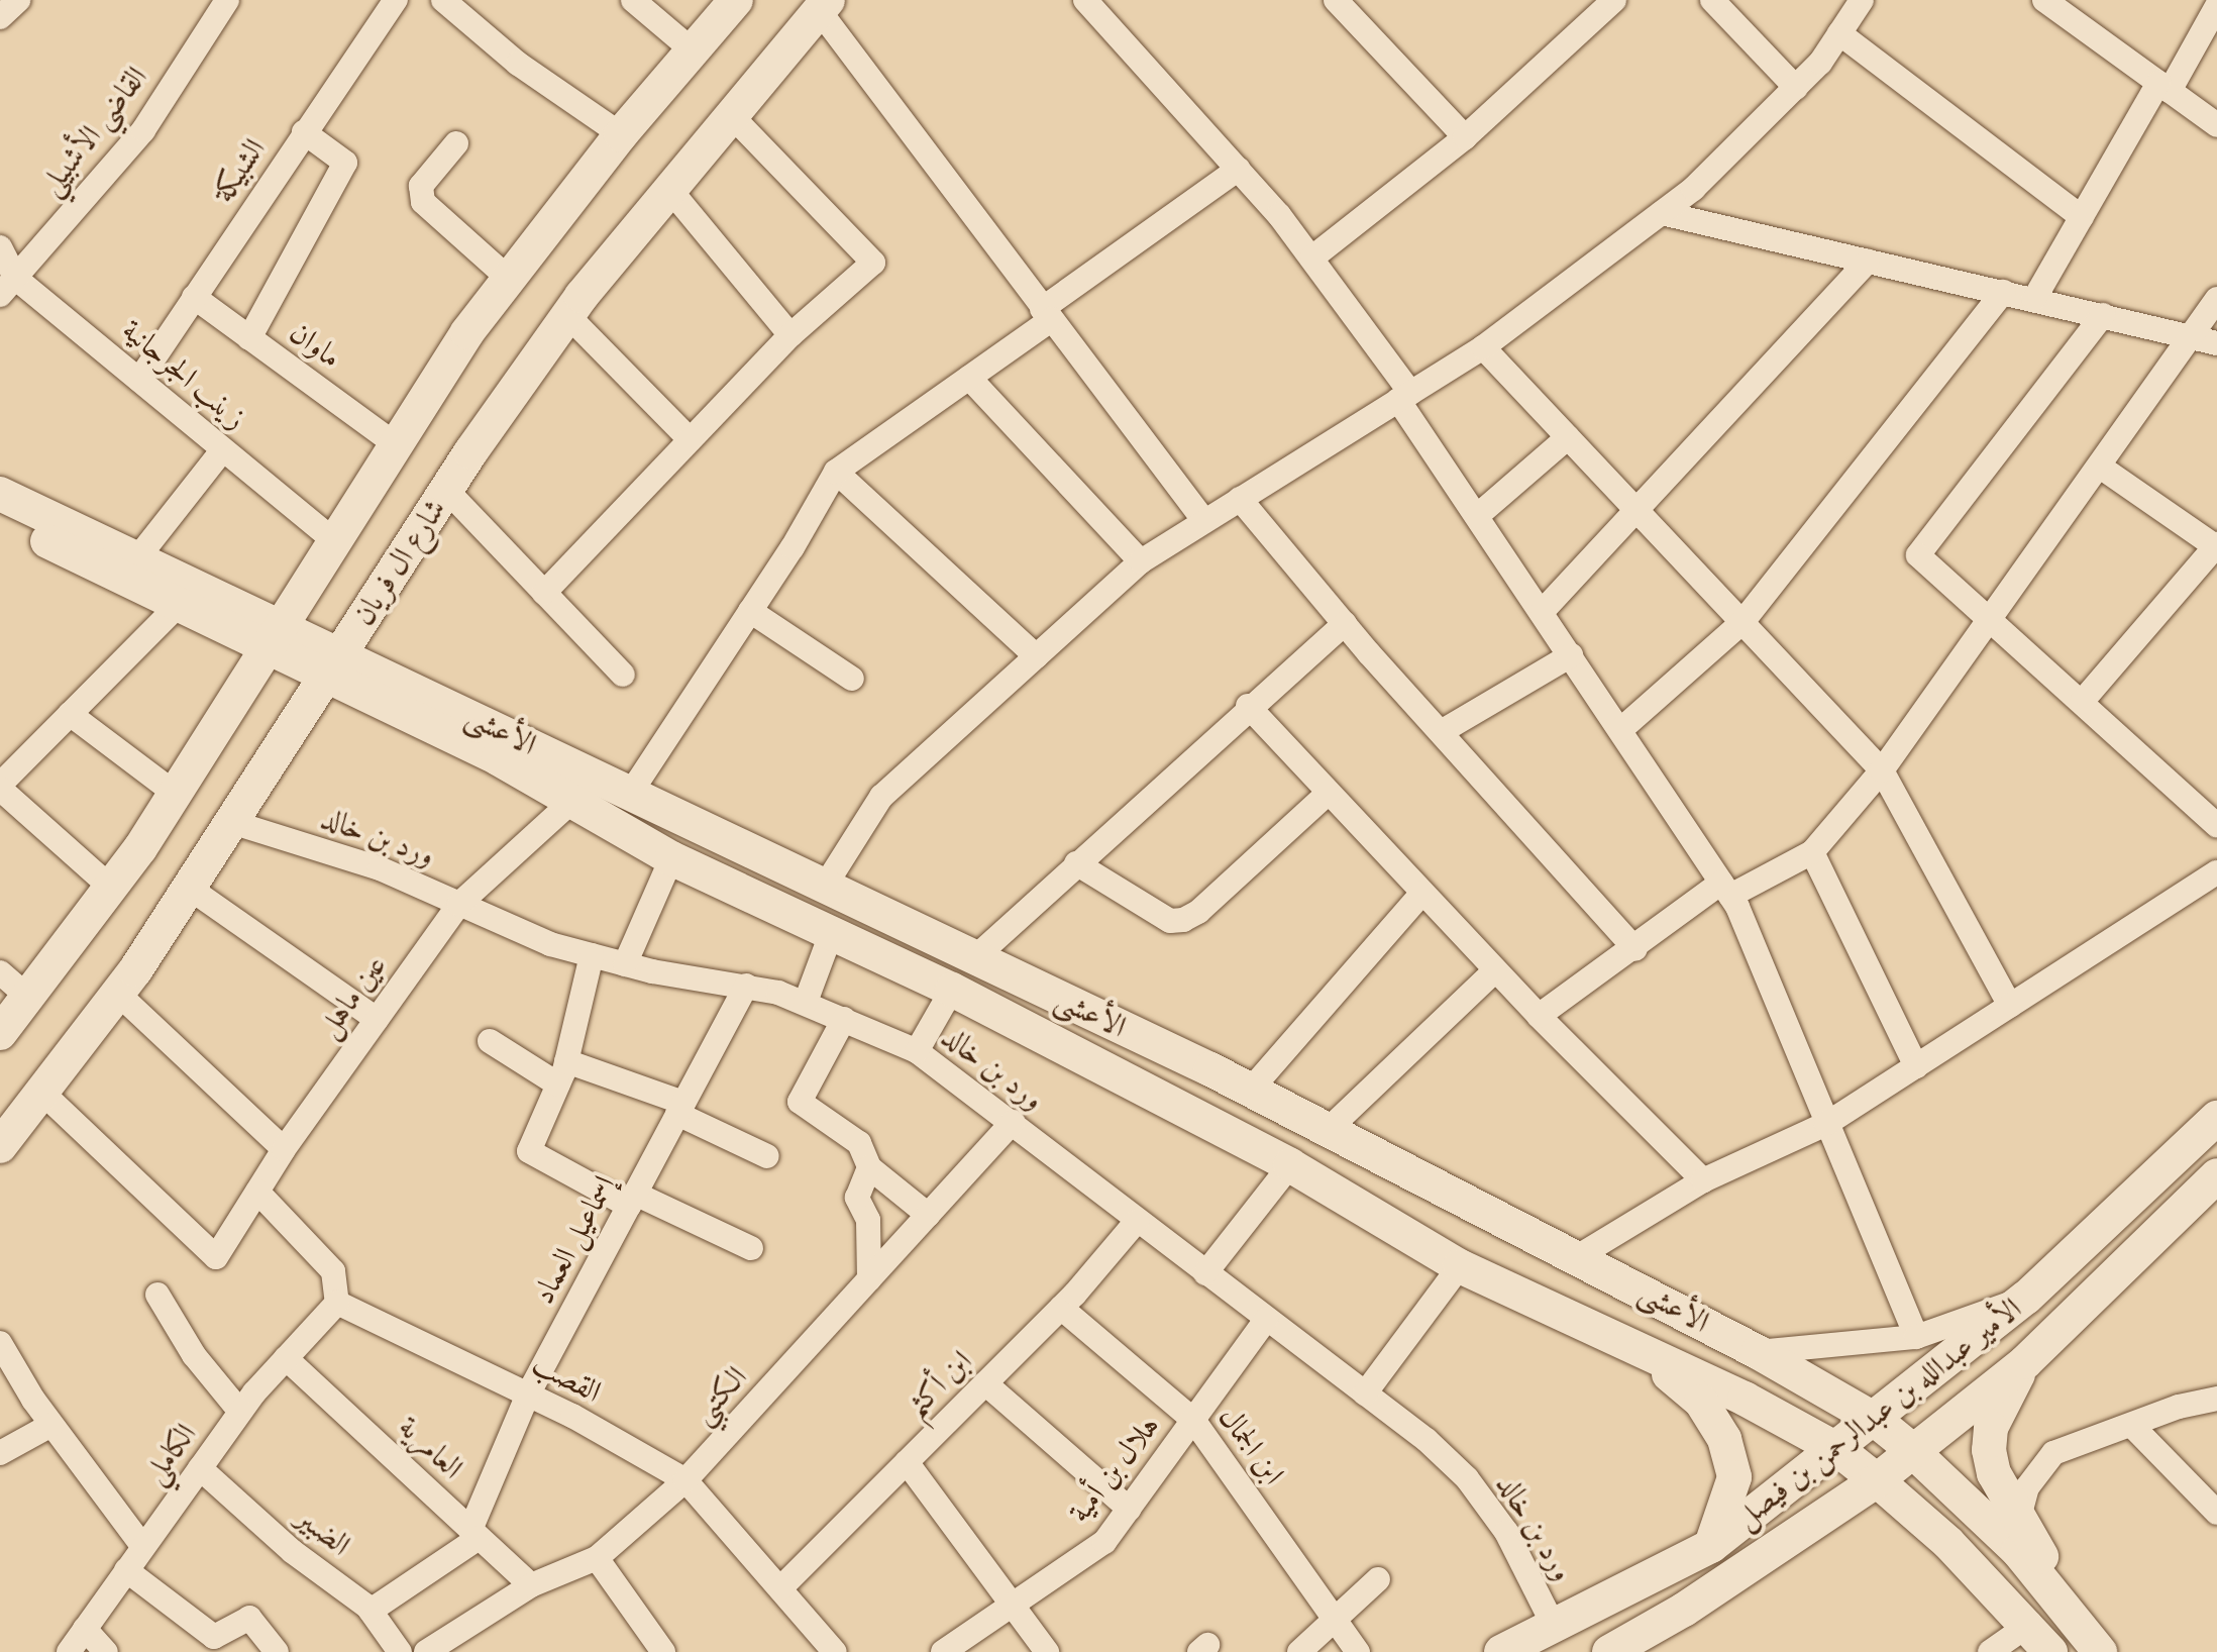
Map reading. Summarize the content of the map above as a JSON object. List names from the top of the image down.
{
  "streets": {
    "main road": ["شارع ال فريان", "الأعشى", "الأمير عبدالله بن عبدالرحمن بن فيصل"],
    "street": [
      "القاضي الأشبيلي",
      "الشبيكة",
      "ماوان",
      "زينب الجرجانية",
      "ورد بن خالد",
      "عين ماهل",
      "إسماعيل العماد",
      "القصب",
      "ابن أكثم",
      "الكتبي",
      "ابن الجمال",
      "العامرية",
      "الكاملي",
      "هلال بن أمية",
      "الضبير"
    ]
  },
  "crossings": [
    ["القاضي الأشبيلي", "زينب الجرجانية"],
    ["الشبيكة", "ماوان"],
    ["الشبيكة", "زينب الجرجانية"],
    ["ماوان", "شارع ال فريان"],
    ["زينب الجرجانية", "شارع ال فريان"],
    ["شارع ال فريان", "الأعشى"],
    ["شارع ال فريان", "ورد بن خالد"],
    ["شارع ال فريان", "عين ماهل"],
    ["الأعشى", "عين ماهل"],
    ["الأعشى", "الأمير عبدالله بن عبدالرحمن بن فيصل"],
    ["ورد بن خالد", "عين ماهل"],
    ["ورد بن خالد", "إسماعيل العماد"],
    ["ورد بن خالد", "ابن أكثم"],
    ["ورد بن خالد", "الكتبي"],
    ["ورد بن خالد", "الأمير عبدالله بن عبدالرحمن بن فيصل"],
    ["ورد بن خالد", "هلال بن أمية"],
    ["إسماعيل العماد", "القصب"],
    ["إسماعيل العماد", "العامرية"],
    ["القصب", "ابن أكثم"],
    ["القصب", "الكتبي"],
    ["القصب", "الكاملي"],
    ["ابن أكثم", "ابن الجمال"],
    ["الكتبي", "العامرية"],
    ["ابن الجمال", "هلال بن أمية"],
    ["العامرية", "الكاملي"],
    ["الكاملي", "الضبير"]
  ]
}
